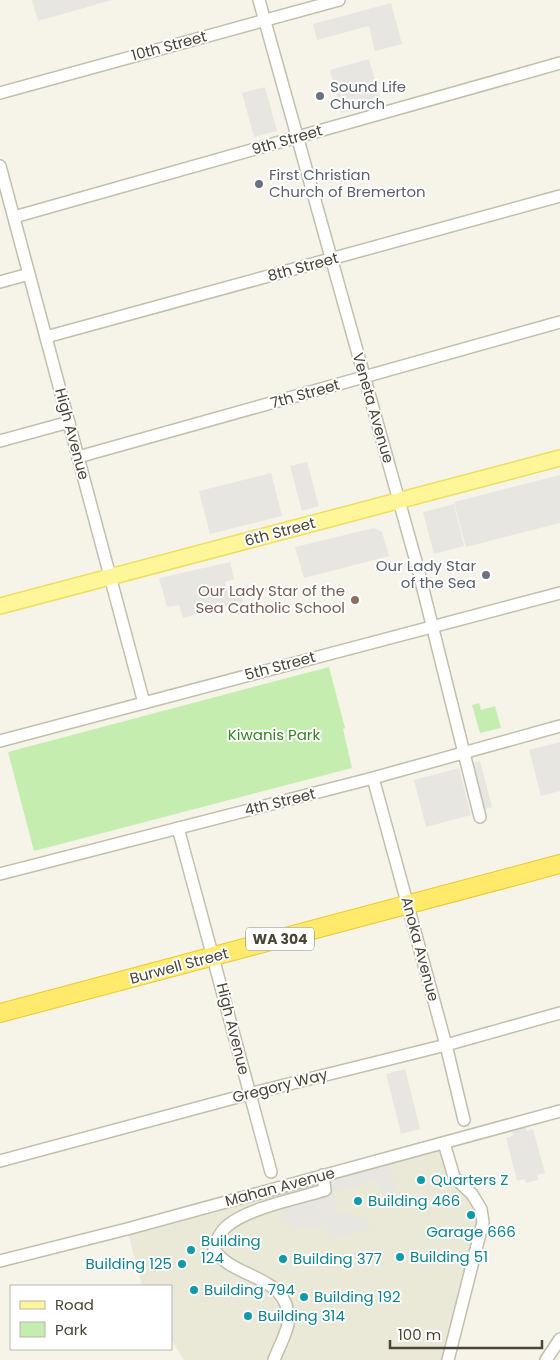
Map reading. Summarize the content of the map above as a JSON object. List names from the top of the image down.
{
  "streets": {
    "highway": ["WA 304", "Burwell Street"],
    "main road": ["6th Street"],
    "street": [
      "10th Street",
      "9th Street",
      "8th Street",
      "7th Street",
      "Veneta Avenue",
      "High Avenue",
      "5th Street",
      "4th Street",
      "Anoka Avenue",
      "Gregory Way",
      "Mahan Avenue"
    ]
  },
  "crossings": [
    ["10th Street", "Veneta Avenue"],
    ["9th Street", "Veneta Avenue"],
    ["9th Street", "High Avenue"],
    ["8th Street", "Veneta Avenue"],
    ["8th Street", "High Avenue"],
    ["7th Street", "Veneta Avenue"],
    ["7th Street", "High Avenue"],
    ["Veneta Avenue", "6th Street"],
    ["Veneta Avenue", "5th Street"],
    ["Veneta Avenue", "4th Street"],
    ["High Avenue", "6th Street"],
    ["High Avenue", "5th Street"],
    ["High Avenue", "4th Street"],
    ["High Avenue", "Burwell Street"],
    ["High Avenue", "Gregory Way"],
    ["4th Street", "Anoka Avenue"],
    ["Anoka Avenue", "Burwell Street"],
    ["Anoka Avenue", "Gregory Way"]
  ],
  "parks": ["Kiwanis Park"],
  "places": [
    "Sound Life Church",
    "First Christian Church of Bremerton",
    "Our Lady Star of the Sea",
    "Our Lady Star of the Sea Catholic School",
    "Quarters Z",
    "Building 466",
    "Garage 666",
    "Building 124",
    "Building 51",
    "Building 377",
    "Building 125",
    "Building 794",
    "Building 192",
    "Building 314"
  ],
  "legend": ["Road", "Park"],
  "scale_bar": "100 m"
}
